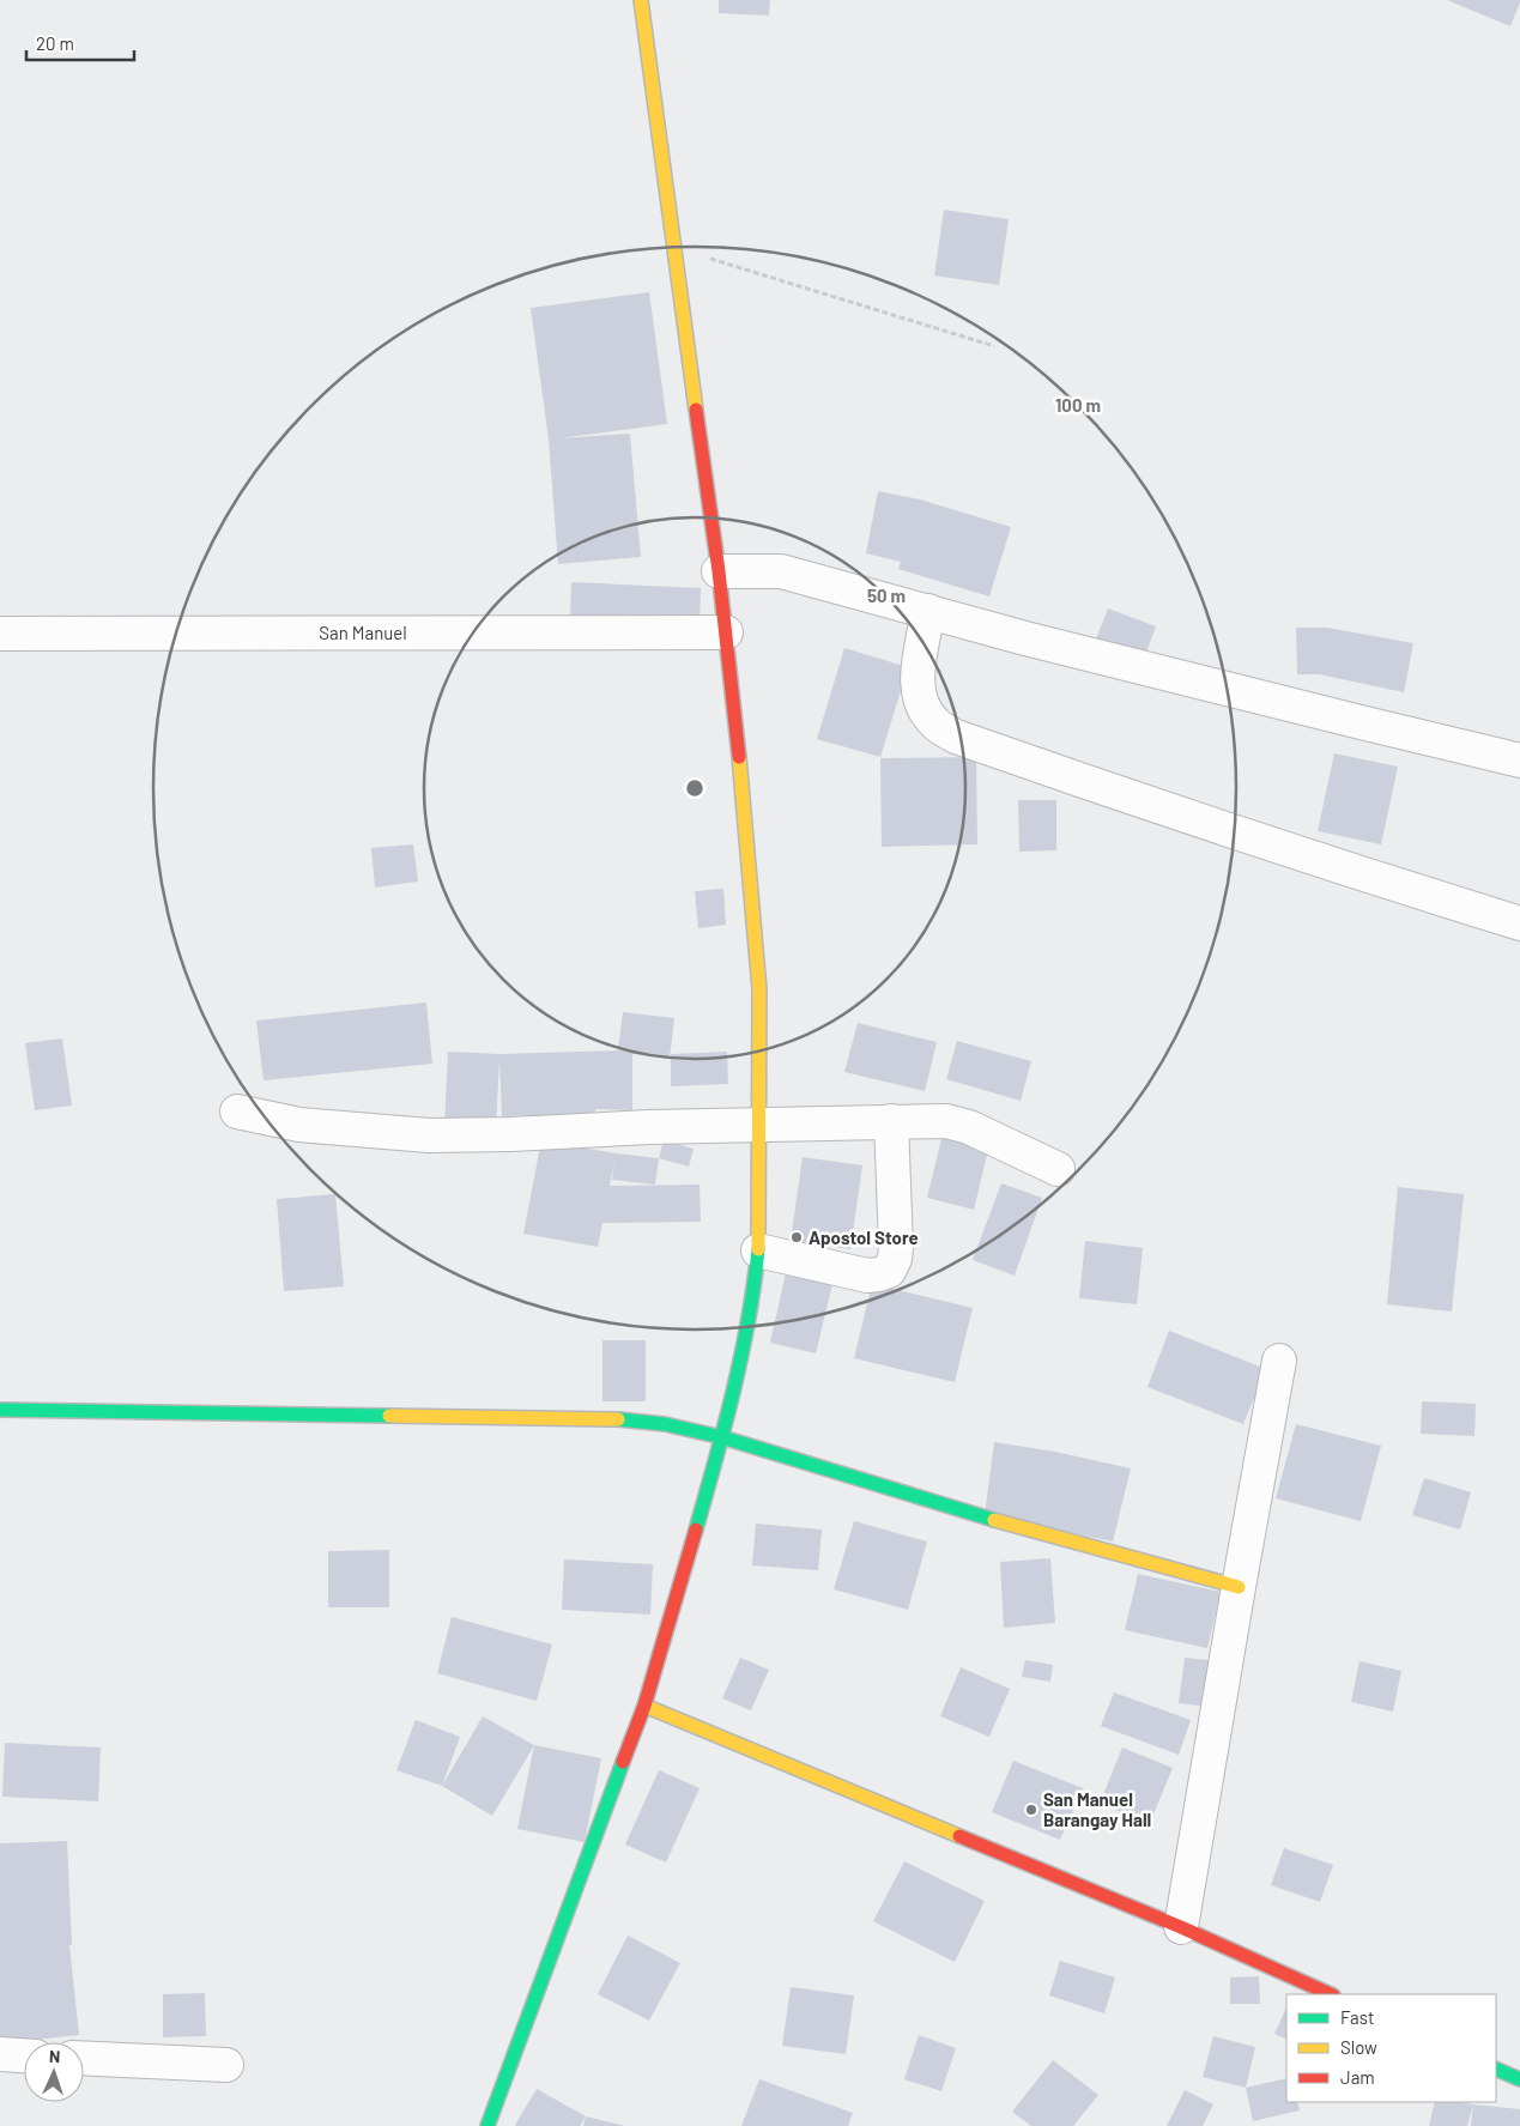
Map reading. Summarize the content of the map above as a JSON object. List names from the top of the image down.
{
  "streets": {
    "street": ["San Manuel"]
  },
  "places": ["Apostol Store", "San Manuel Barangay Hall"],
  "legend": ["Fast", "Slow", "Jam"],
  "scale_bar": "20 m",
  "north": "top",
  "rings": ["100 m", "50 m"]
}
